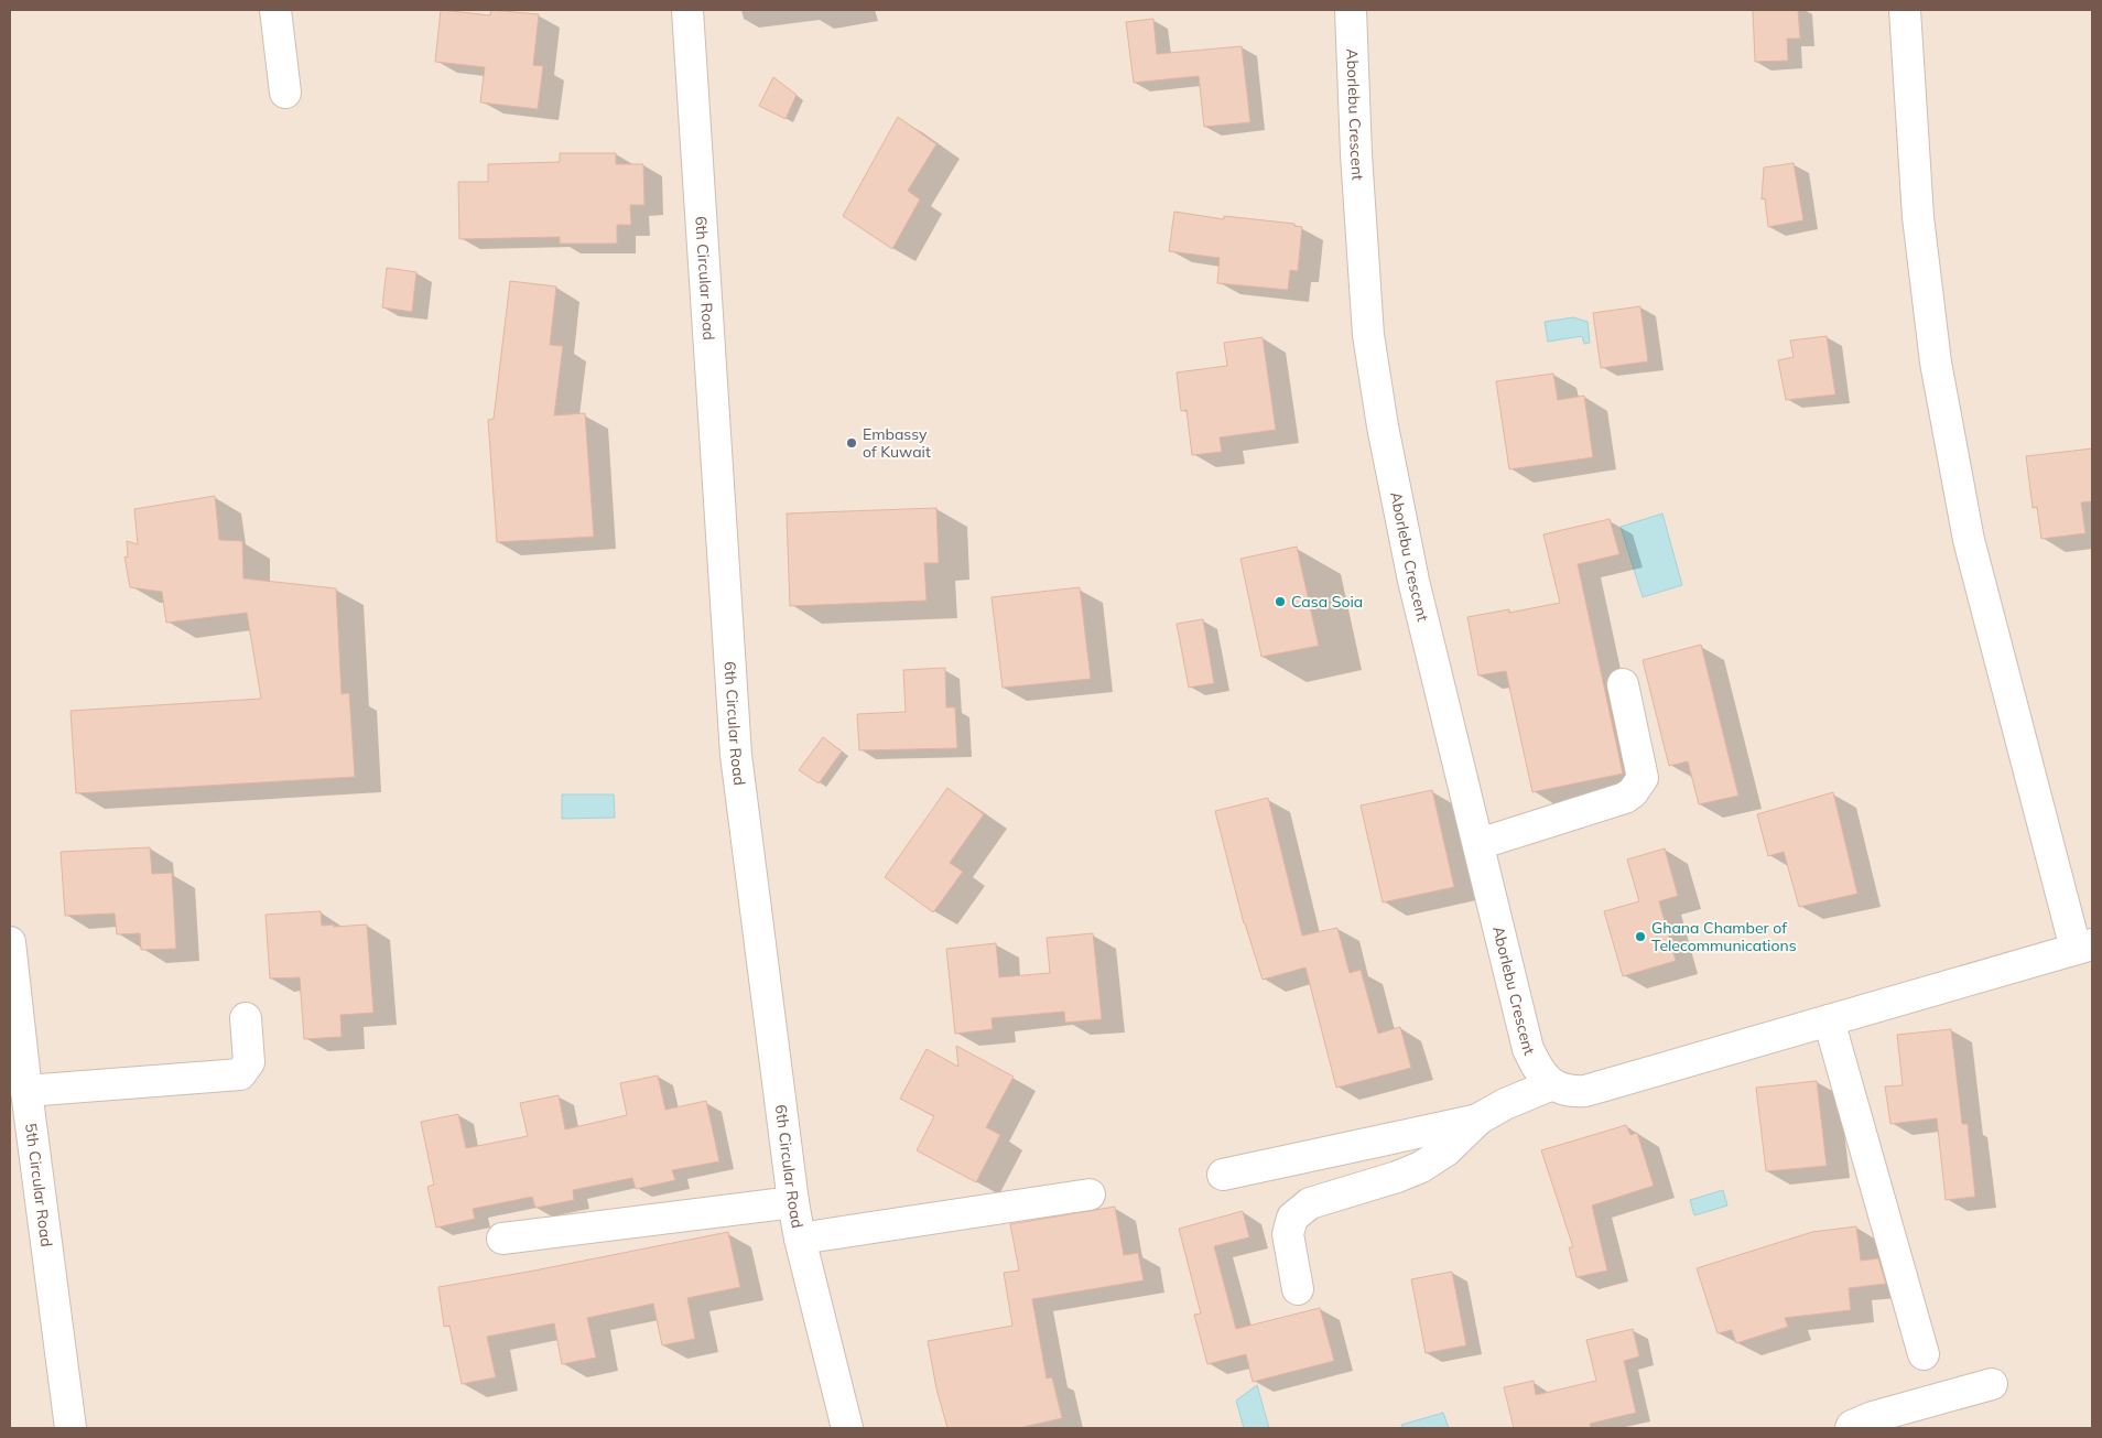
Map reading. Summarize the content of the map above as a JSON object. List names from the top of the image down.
{
  "streets": {
    "street": ["Aborlebu Crescent", "6th Circular Road", "5th Circular Road"]
  },
  "places": ["Embassy of Kuwait", "Casa Soia", "Ghana Chamber of Telecommunications"]
}
